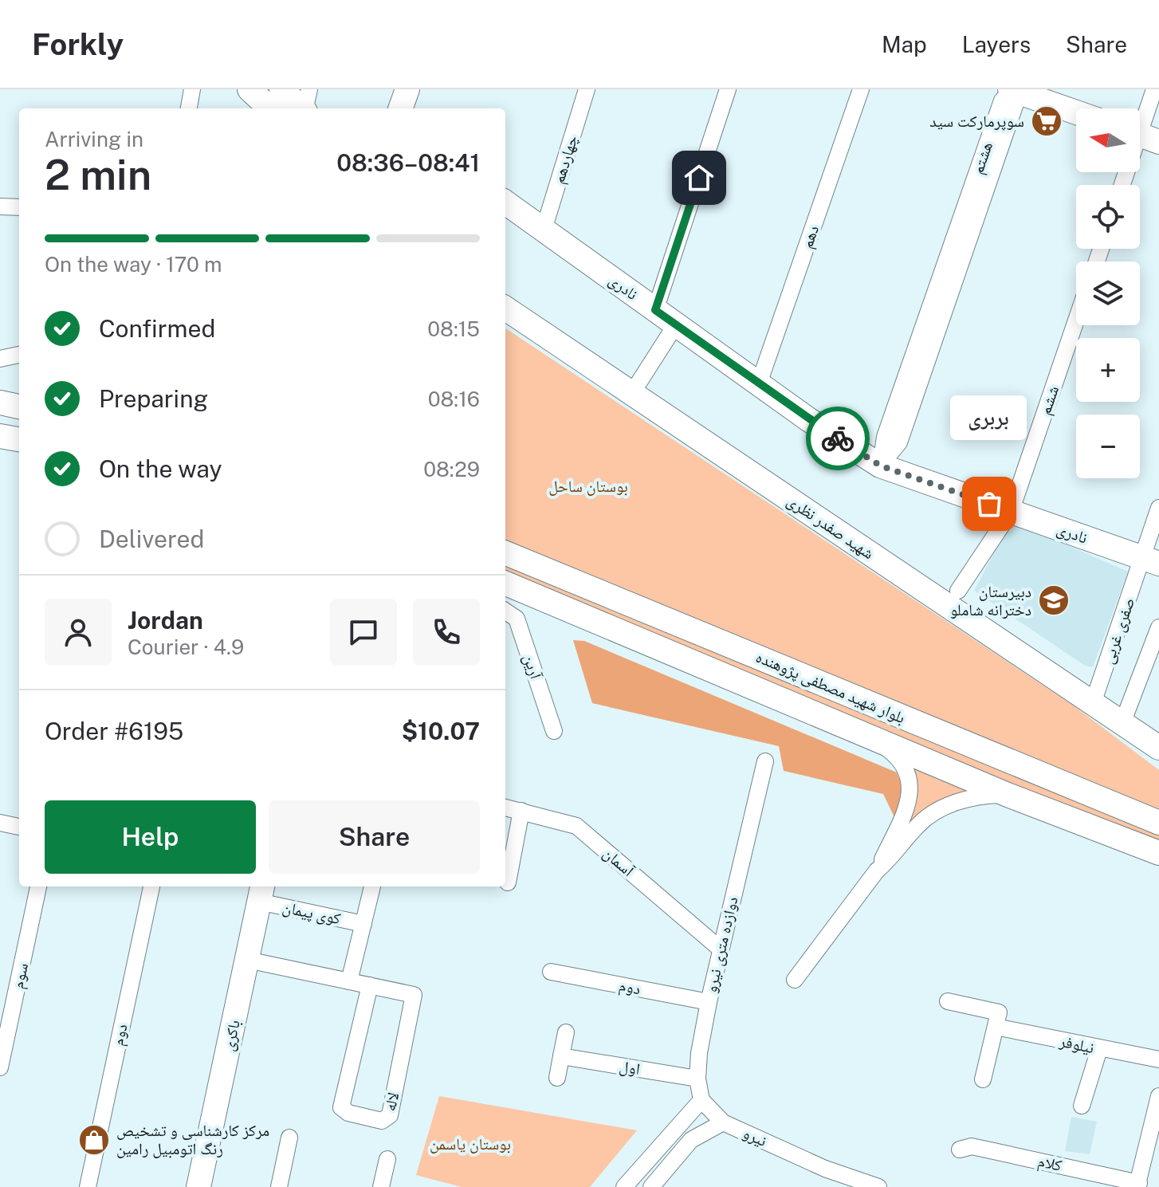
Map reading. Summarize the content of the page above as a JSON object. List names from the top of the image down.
{
  "streets": {
    "street": [
      "هشتم",
      "چهاردهم",
      "دهم",
      "نادری",
      "ششم",
      "شهید صفدر نظری",
      "صفری غربی",
      "آرین",
      "بلوار شهید مصطفی پژوهنده",
      "آسمان",
      "کوی پیمان",
      "دوازده متری نیرو",
      "سوم",
      "دوم",
      "باکری",
      "نیلوفر",
      "اول",
      "لاله",
      "نیرو",
      "کلام"
    ]
  },
  "crossings": [
    ["هشتم", "نادری"],
    ["چهاردهم", "نادری"],
    ["دهم", "نادری"],
    ["نادری", "ششم"],
    ["نادری", "صفری غربی"],
    ["شهید صفدر نظری", "صفری غربی"],
    ["آسمان", "دوازده متری نیرو"],
    ["کوی پیمان", "باکری"],
    ["کوی پیمان", "لاله"],
    ["دوازده متری نیرو", "دوم"],
    ["دوازده متری نیرو", "اول"],
    ["باکری", "لاله"]
  ],
  "parks": ["بوستان ساحل", "بوستان یاسمن"],
  "places": {
    "supermarket": ["سوپرمارکت سید"],
    "other": ["بربری"],
    "school or university": ["دبیرستان دخترانه شاملو"],
    "shop": ["مرکز کارشناسی و تشخیص رنگ اتومبیل رامین"]
  },
  "north": "left",
  "page": {
    "header": "Forkly",
    "nav": ["Map", "Layers", "Share"],
    "map_buttons": ["+", "−"],
    "heading": ["2 min", "Arriving in", "08:36–08:41"],
    "panel": [
      "Jordan",
      "Courier · 4.9",
      "Order #6195",
      "$10.07"
    ],
    "bar": "On the way · 170 m",
    "list": [
      ["Confirmed", "08:15"],
      ["Preparing", "08:16"],
      ["On the way", "08:29"],
      "Delivered"
    ],
    "bubble": "بربری",
    "buttons": ["Help", "Share"]
  }
}
